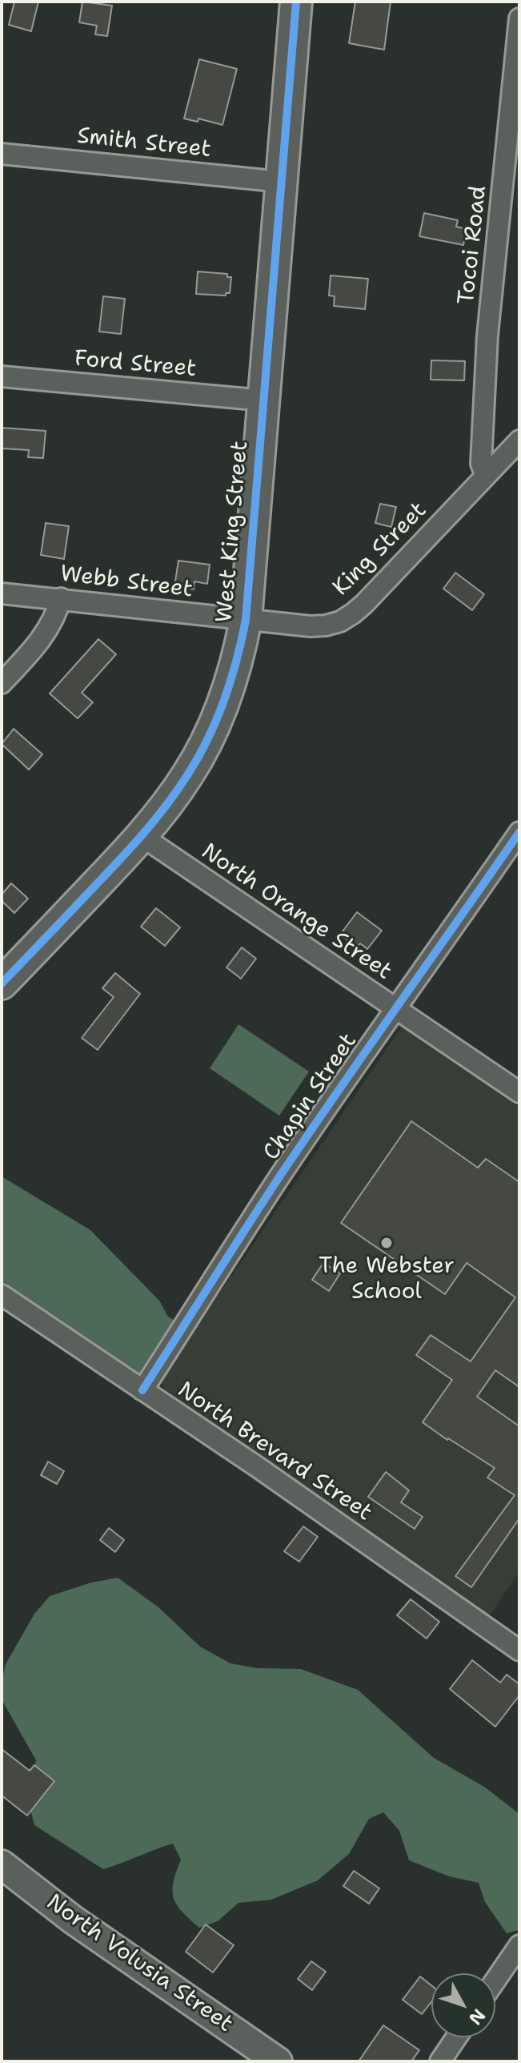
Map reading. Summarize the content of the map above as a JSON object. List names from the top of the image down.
{
  "streets": {
    "main road": ["West King Street", "North Volusia Street"],
    "street": [
      "Smith Street",
      "Tocoi Road",
      "Ford Street",
      "King Street",
      "Webb Street",
      "North Orange Street",
      "Chapin Street",
      "North Brevard Street"
    ]
  },
  "crossings": [
    ["Smith Street", "West King Street"],
    ["Tocoi Road", "King Street"],
    ["Ford Street", "West King Street"],
    ["West King Street", "King Street"],
    ["West King Street", "Webb Street"],
    ["West King Street", "North Orange Street"],
    ["King Street", "Webb Street"],
    ["North Orange Street", "Chapin Street"],
    ["Chapin Street", "North Brevard Street"]
  ],
  "places": ["The Webster School"],
  "north": "bottom right"
}
